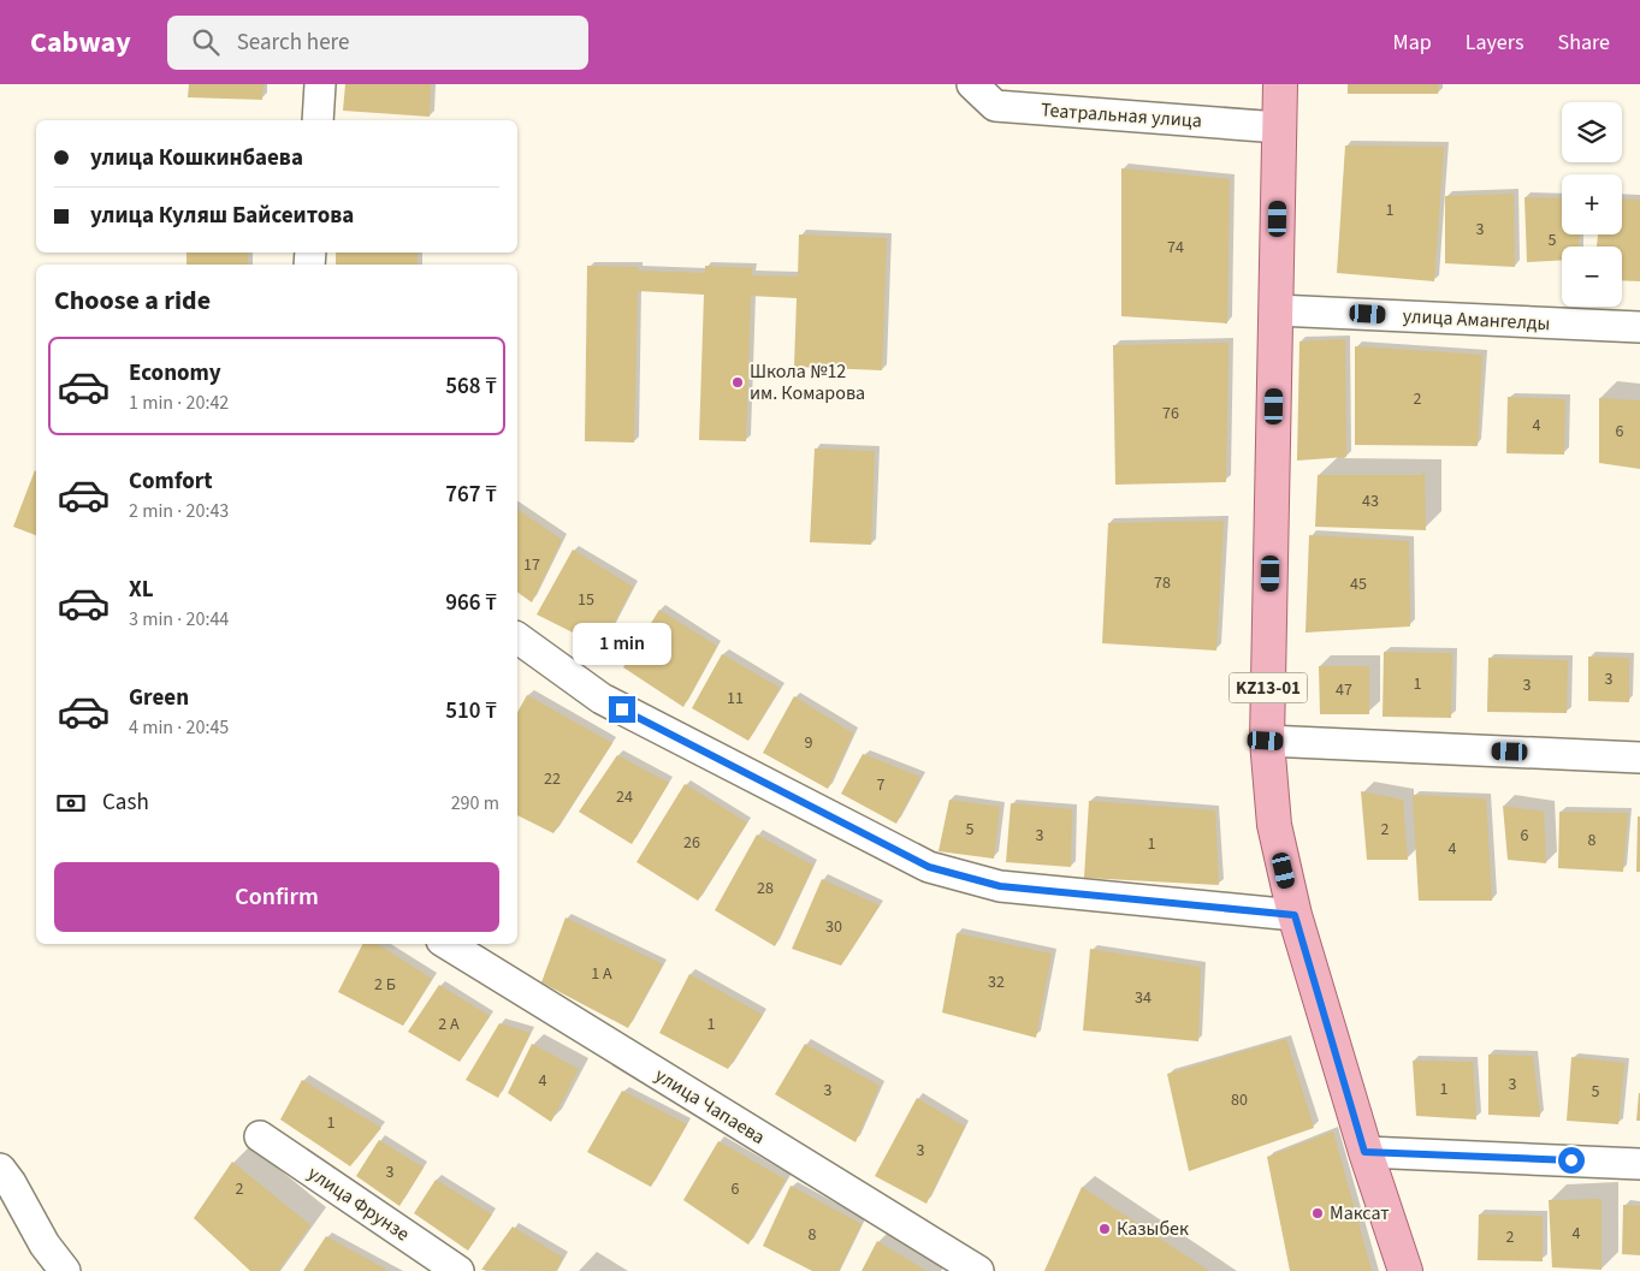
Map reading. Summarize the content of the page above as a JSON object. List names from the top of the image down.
{
  "streets": {
    "main road": ["KZ13-01"],
    "street": [
      "Театральная улица",
      "улица Амангелды",
      "улица Чапаева",
      "улица Фрунзе"
    ]
  },
  "crossings": [
    ["Театральная улица", "KZ13-01"],
    ["улица Амангелды", "KZ13-01"]
  ],
  "places": ["Школа №12 им. Комарова", "Максат", "Казыбек"],
  "house_numbers": [
    "1",
    "3",
    "5",
    "74",
    "2",
    "76",
    "4",
    "6",
    "43",
    "17",
    "78",
    "45",
    "15",
    "3",
    "1",
    "3",
    "47",
    "11",
    "9",
    "22",
    "7",
    "24",
    "5",
    "2",
    "3",
    "6",
    "8",
    "26",
    "1",
    "4",
    "28",
    "30",
    "1 А",
    "32",
    "2 Б",
    "34",
    "2 А",
    "1",
    "4",
    "3",
    "1",
    "3",
    "5",
    "80",
    "1",
    "3",
    "3",
    "2",
    "6",
    "4",
    "8",
    "2"
  ],
  "page": {
    "header": "Cabway",
    "search": "Search here",
    "nav": ["Map", "Layers", "Share"],
    "map_buttons": ["+", "−"],
    "banner": ["улица Кошкинбаева", "улица Куляш Байсеитова"],
    "heading": "Choose a ride",
    "list": [
      {
        "name": "Economy",
        "note": "1 min · 20:42",
        "value": "568 ₸"
      },
      {
        "name": "Comfort",
        "note": "2 min · 20:43",
        "value": "767 ₸"
      },
      {
        "name": "XL",
        "note": "3 min · 20:44",
        "value": "966 ₸"
      },
      {
        "name": "Green",
        "note": "4 min · 20:45",
        "value": "510 ₸"
      }
    ],
    "bubble": "1 min",
    "pay": ["Cash", "290 m"],
    "buttons": "Confirm"
  }
}
